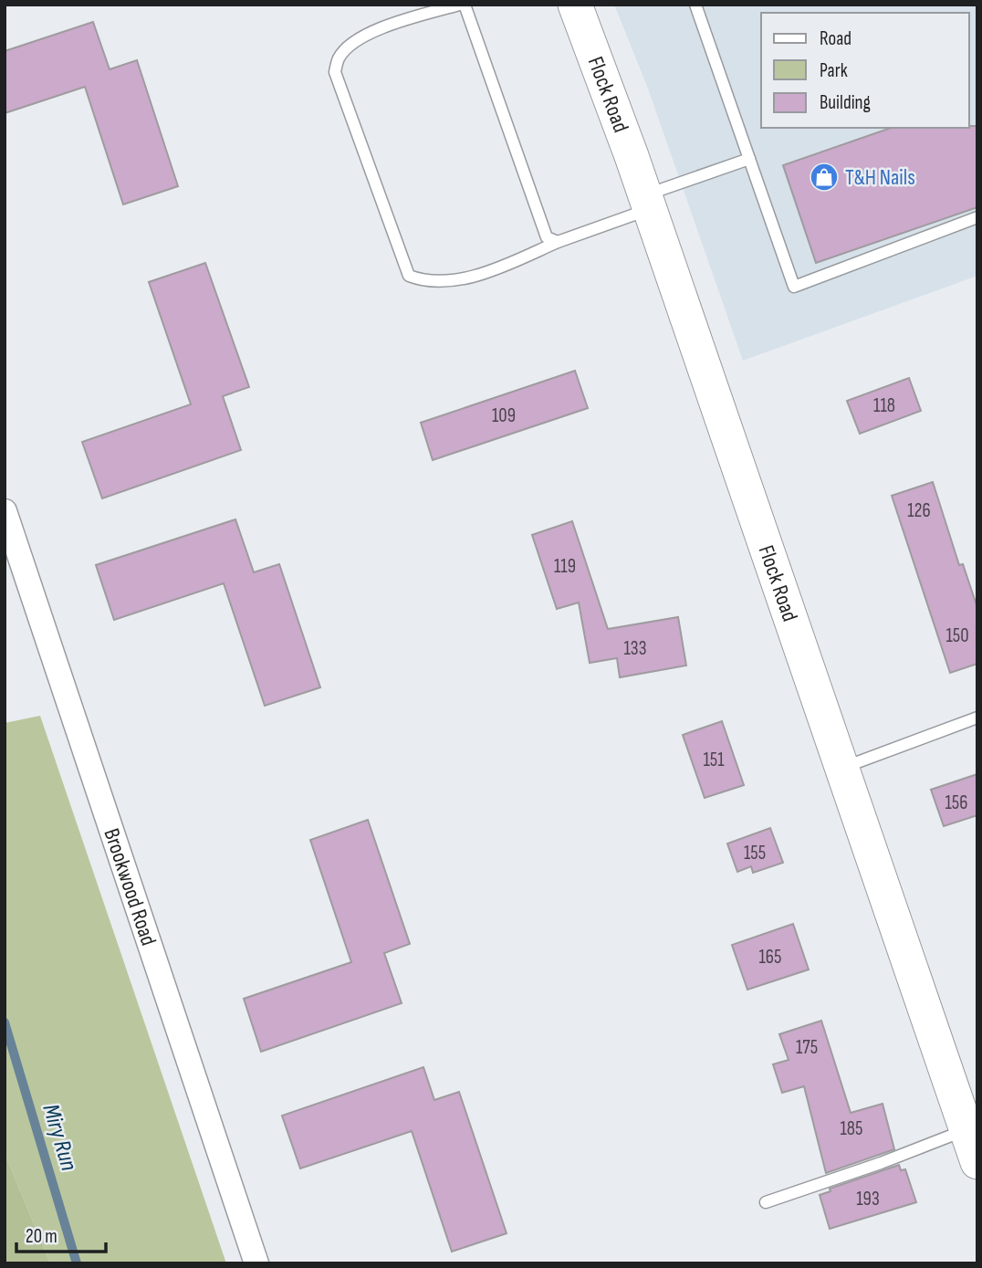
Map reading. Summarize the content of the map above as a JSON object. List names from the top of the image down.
{
  "streets": {
    "main road": ["Flock Road"],
    "street": ["Brookwood Road"]
  },
  "water": ["Miry Run"],
  "places": {
    "shop": ["T&H Nails"]
  },
  "house_numbers": [
    "118",
    "109",
    "126",
    "119",
    "150",
    "133",
    "151",
    "156",
    "155",
    "165",
    "175",
    "185",
    "193"
  ],
  "legend": ["Road", "Park", "Building"],
  "scale_bar": "20 m"
}
